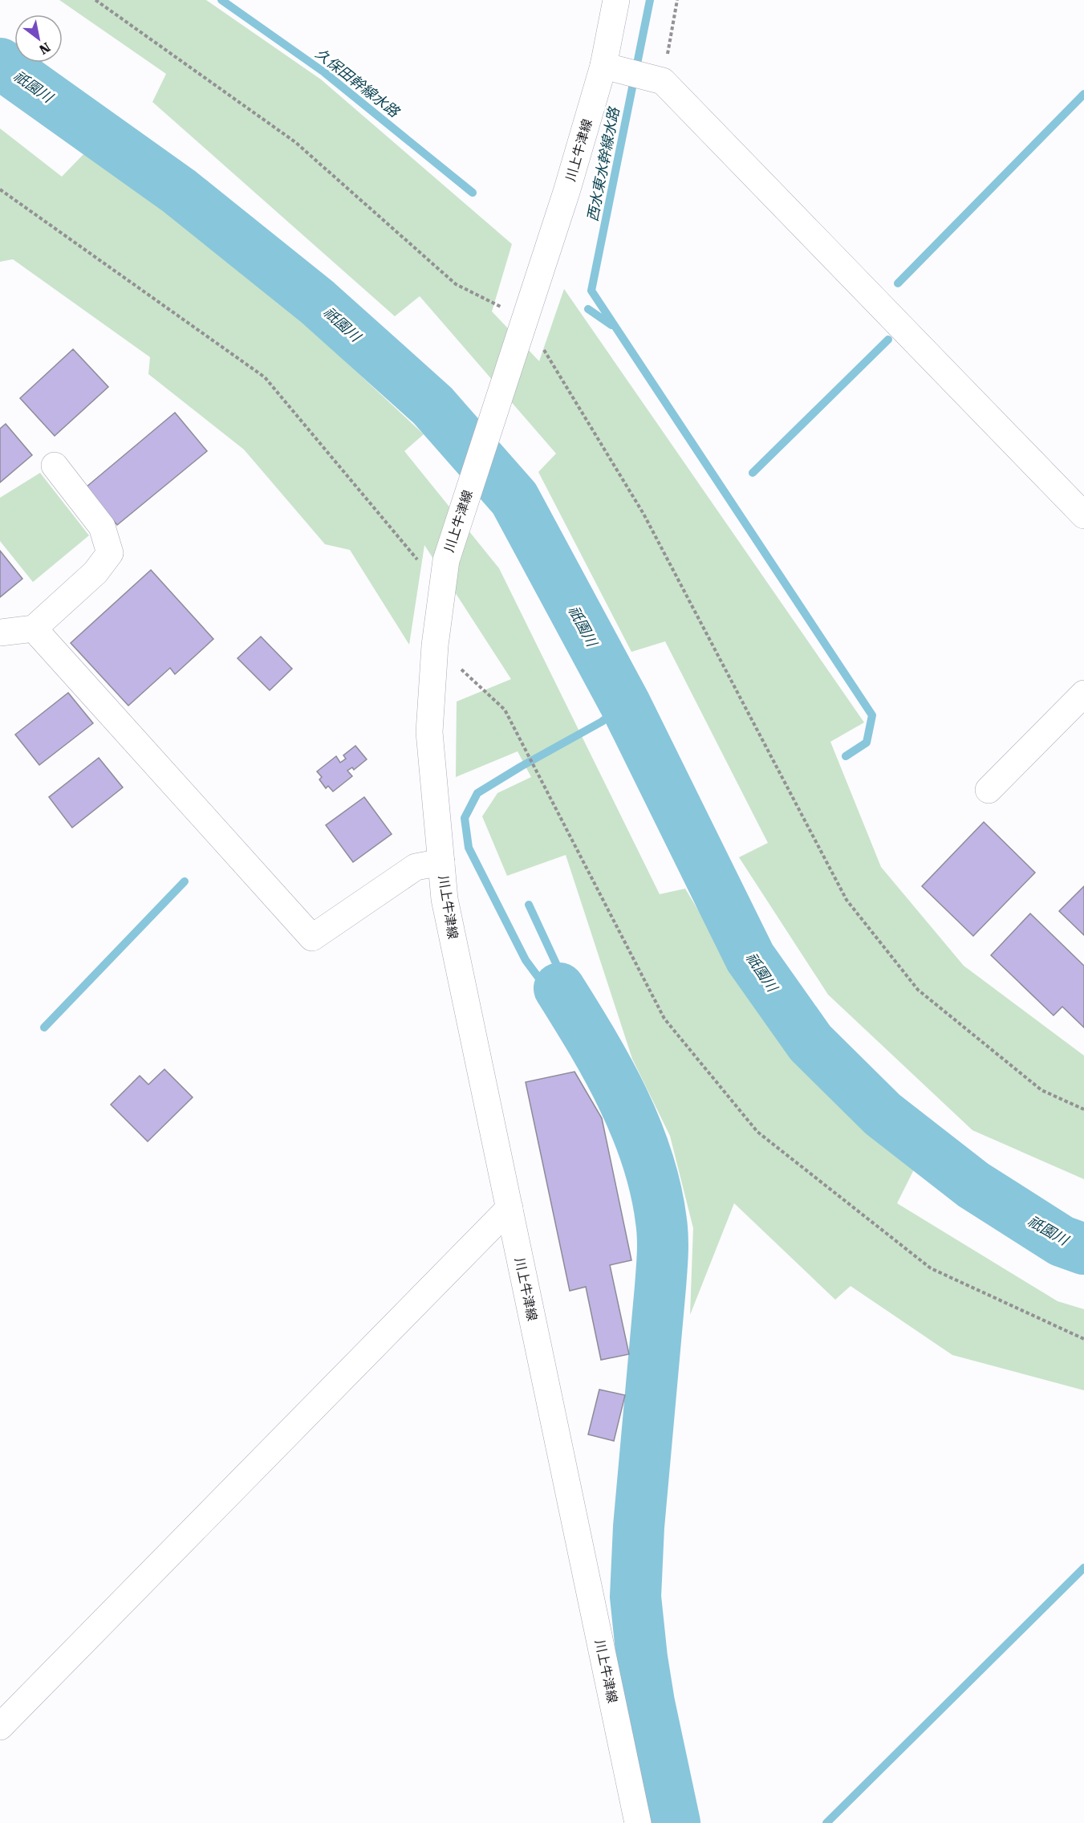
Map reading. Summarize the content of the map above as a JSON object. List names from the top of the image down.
{
  "streets": {
    "street": ["川上牛津線"]
  },
  "water": ["久保田幹線水路", "祇園川", "西水東水幹線水路"],
  "north": "bottom right"
}
